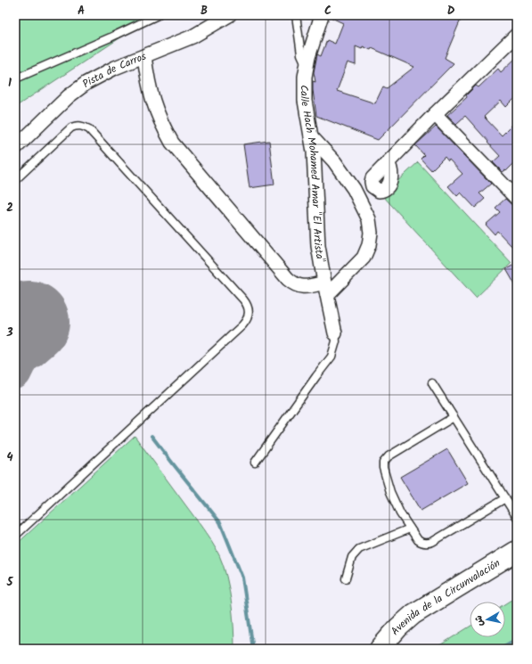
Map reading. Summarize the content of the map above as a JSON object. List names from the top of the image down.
{
  "streets": {
    "main road": ["Avenida de la Circunvalación"],
    "street": ["Pista de Carros", "Calle Hach Mohamed Amar \"El Artista\""]
  },
  "north": "left",
  "grid": {
    "columns": [
      "A",
      "B",
      "C",
      "D"
    ],
    "rows": [
      "1",
      "2",
      "3",
      "4",
      "5"
    ]
  }
}
